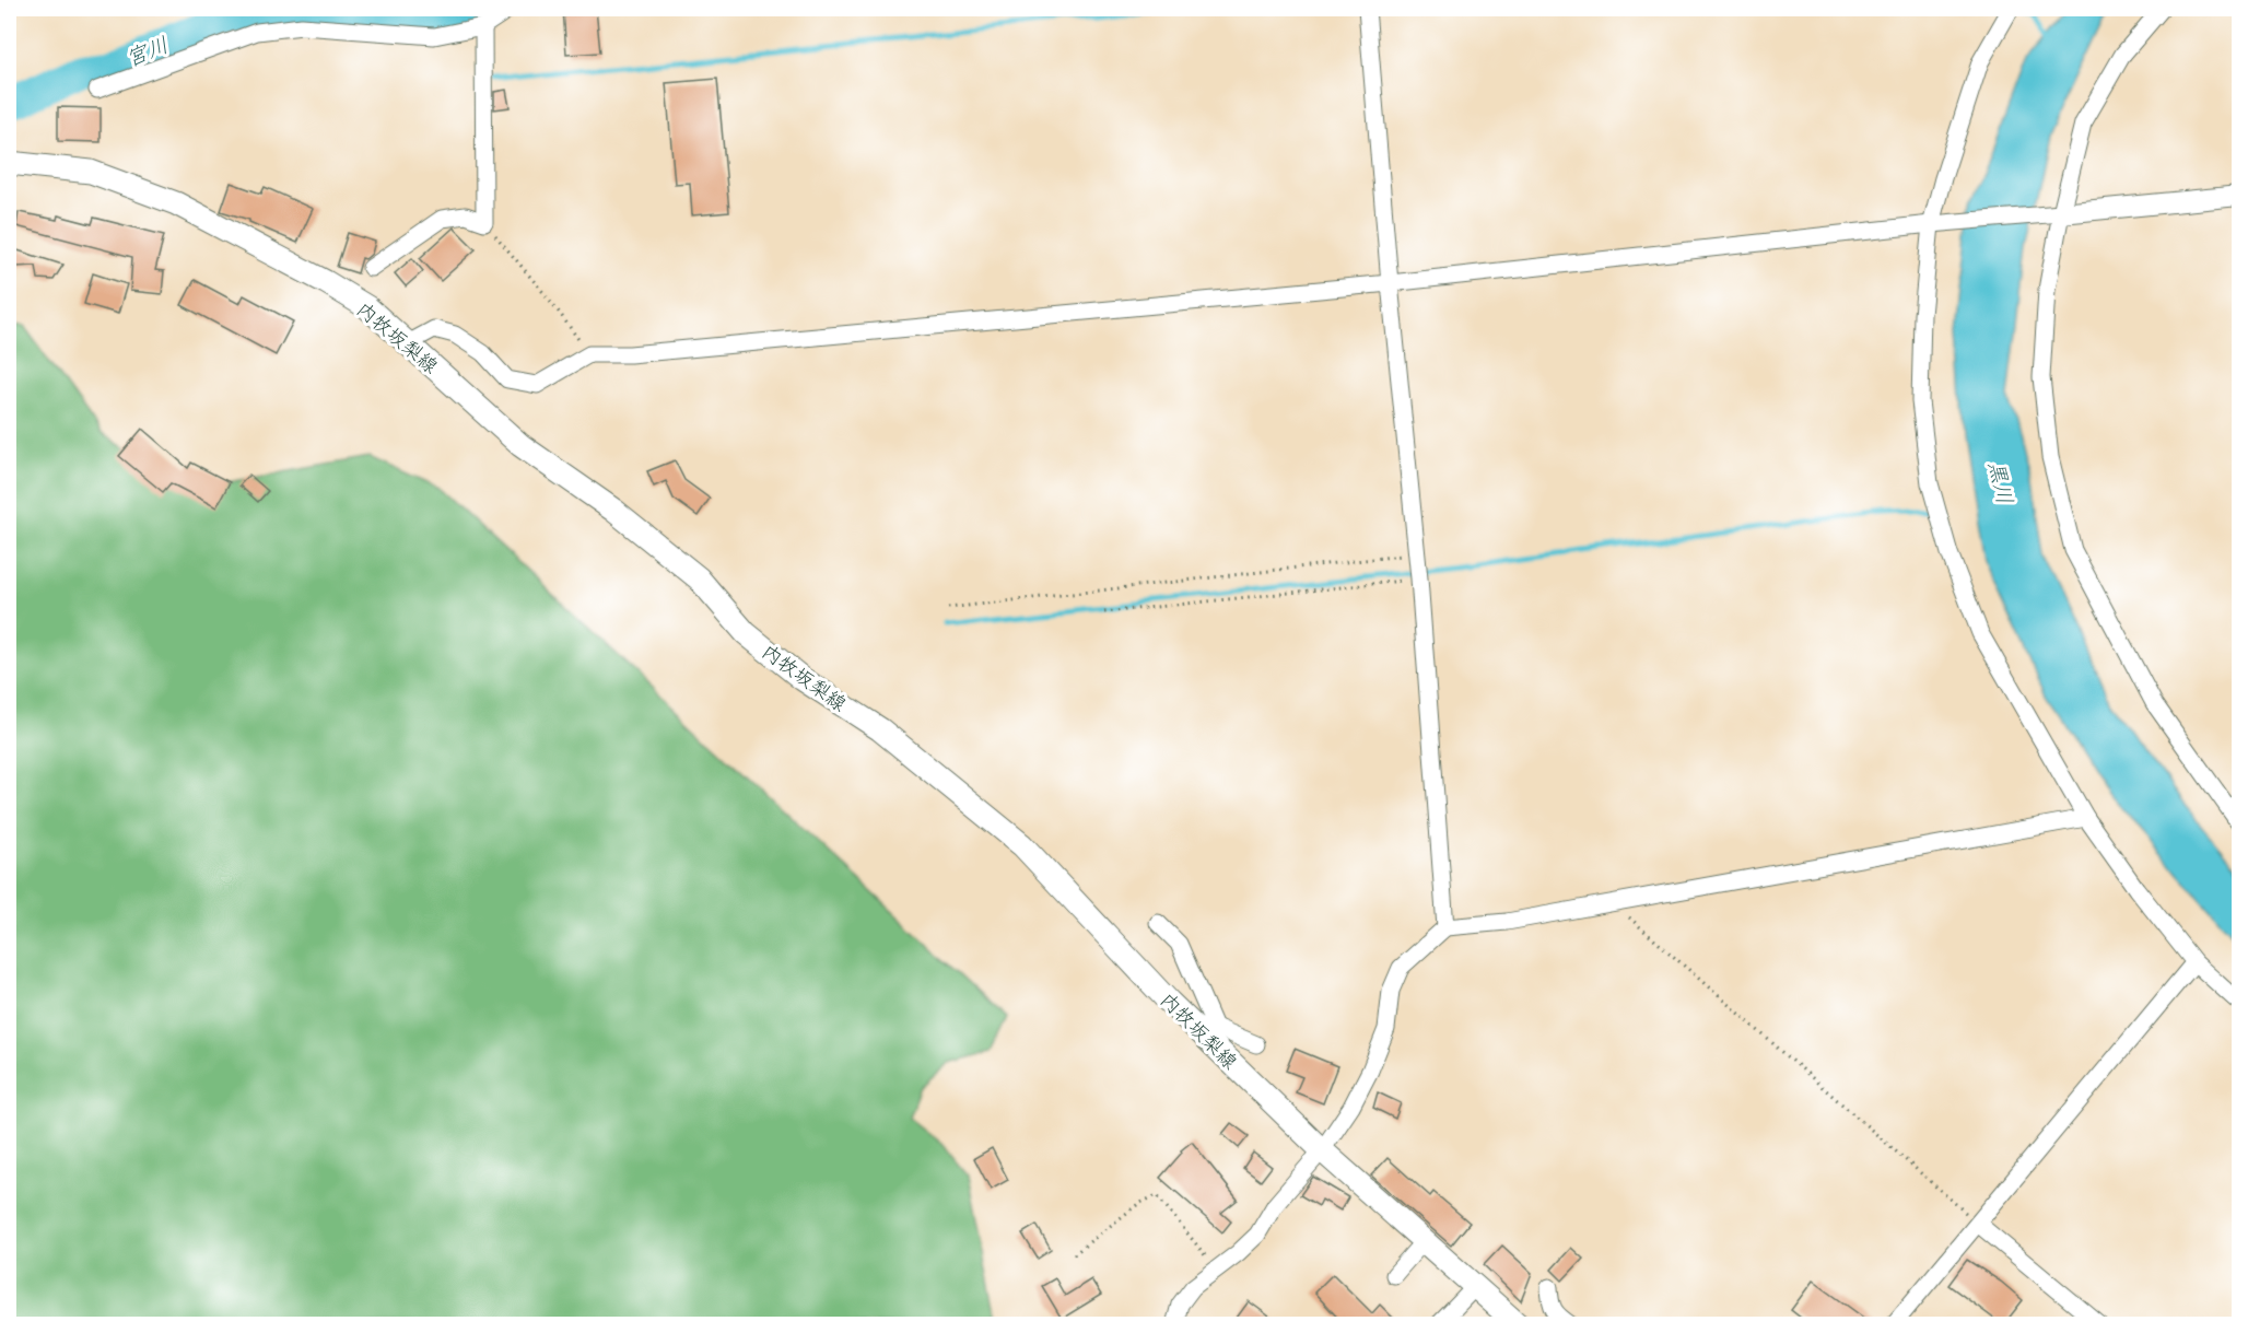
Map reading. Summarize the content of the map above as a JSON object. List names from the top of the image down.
{
  "streets": {
    "main road": ["内牧坂梨線"]
  },
  "water": ["宮川", "黒川"]
}
